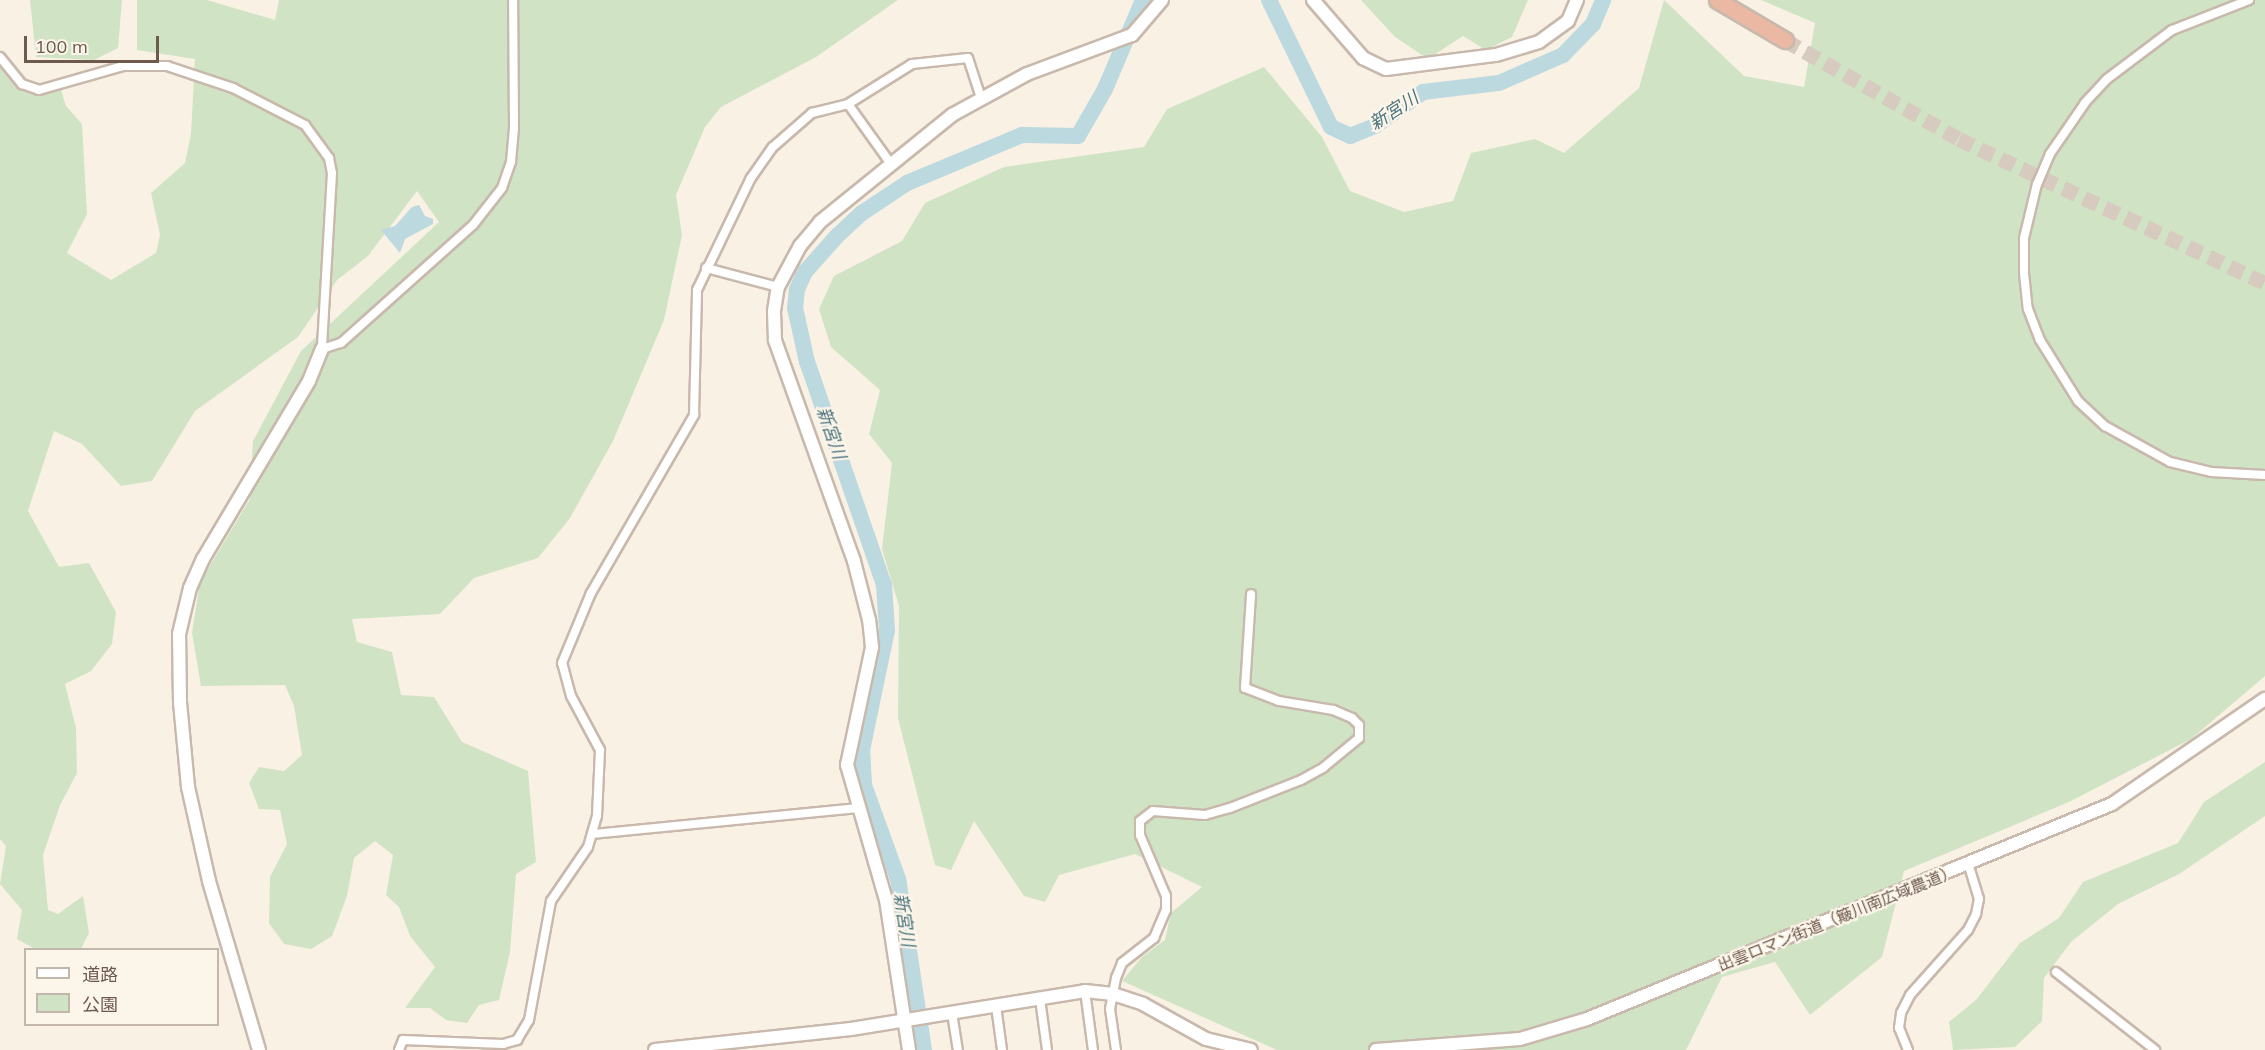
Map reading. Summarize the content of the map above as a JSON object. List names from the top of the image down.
{
  "streets": {
    "street": ["出雲ロマン街道（簸川南広域農道）"]
  },
  "water": ["新宮川"],
  "legend": ["道路", "公園"],
  "scale_bar": "100 m"
}
